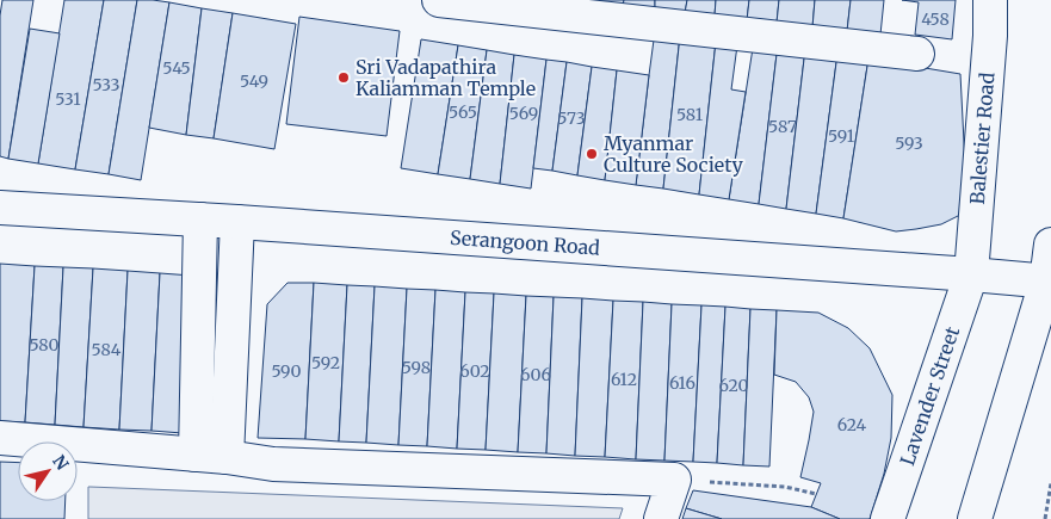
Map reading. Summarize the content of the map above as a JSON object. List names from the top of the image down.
{
  "streets": {
    "main road": ["Balestier Road", "Serangoon Road", "Lavender Street"]
  },
  "crossings": [
    ["Balestier Road", "Serangoon Road"],
    ["Balestier Road", "Lavender Street"],
    ["Serangoon Road", "Lavender Street"]
  ],
  "places": ["Sri Vadapathira Kaliamman Temple", "Myanmar Culture Society"],
  "house_numbers": [
    "458",
    "545",
    "549",
    "533",
    "531",
    "565",
    "569",
    "581",
    "573",
    "587",
    "591",
    "593",
    "580",
    "584",
    "592",
    "598",
    "590",
    "602",
    "606",
    "612",
    "616",
    "620",
    "624"
  ],
  "north": "top right"
}
